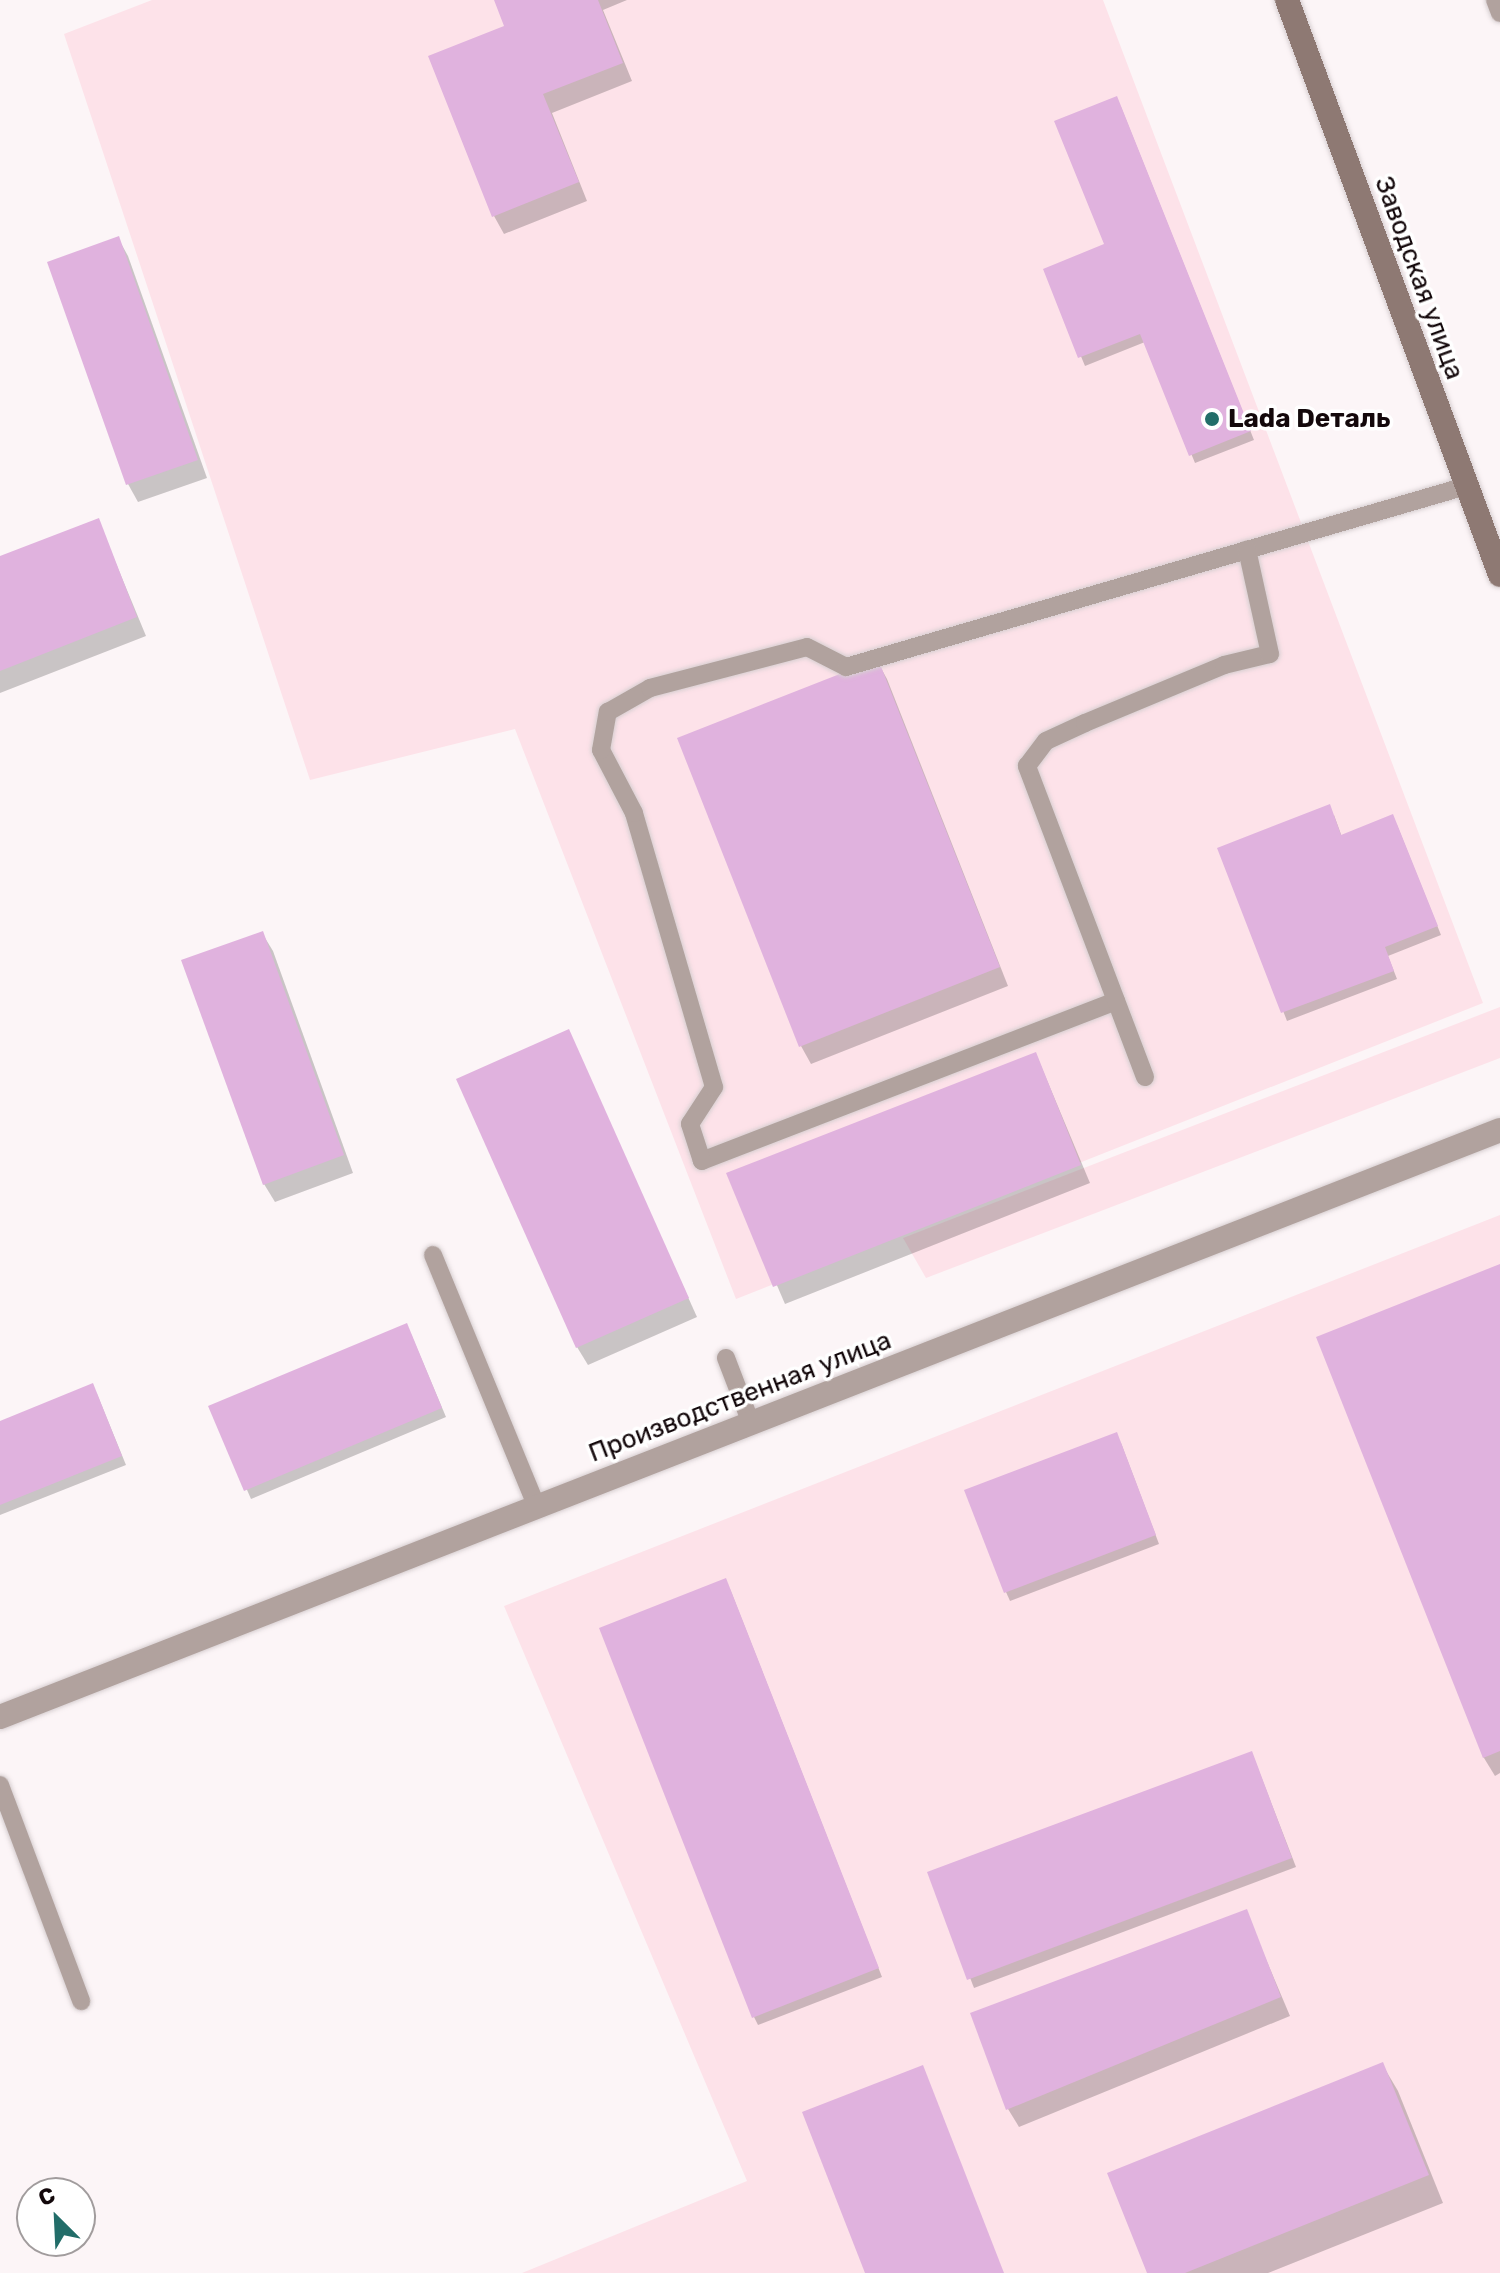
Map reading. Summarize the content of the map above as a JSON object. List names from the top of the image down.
{
  "streets": {
    "street": ["Заводская улица", "Производственная улица"]
  },
  "places": ["Lada Dеталь"],
  "north": "top left"
}
